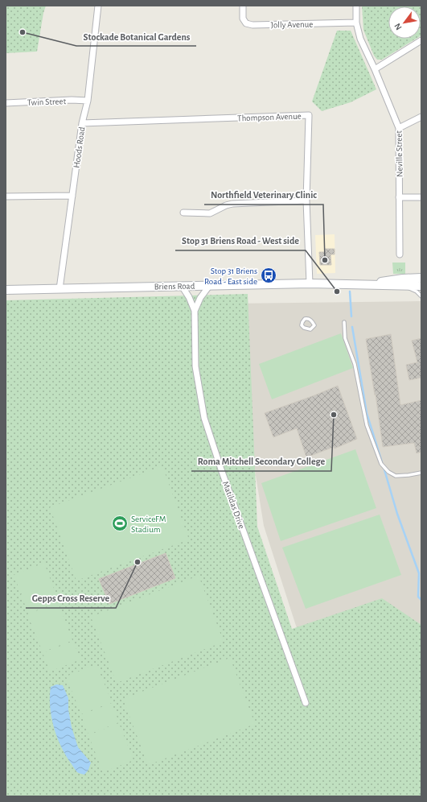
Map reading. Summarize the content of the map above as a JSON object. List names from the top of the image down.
{
  "streets": {
    "main road": ["Briens Road"],
    "street": [
      "Jolly Avenue",
      "Twin Street",
      "Thompson Avenue",
      "Hoods Road",
      "Neville Street",
      "Matildas Drive"
    ]
  },
  "crossings": [
    ["Jolly Avenue", "Neville Street"],
    ["Twin Street", "Hoods Road"],
    ["Thompson Avenue", "Hoods Road"],
    ["Thompson Avenue", "Briens Road"],
    ["Hoods Road", "Briens Road"],
    ["Briens Road", "Matildas Drive"]
  ],
  "places": {
    "other": [
      "Stockade Botanical Gardens",
      "Northfield Veterinary Clinic",
      "Stop 31 Briens Road - West side",
      "Roma Mitchell Secondary College",
      "Gepps Cross Reserve"
    ],
    "bus stop": ["Stop 31 Briens Road - East side"],
    "sports": ["ServiceFM Stadium"]
  },
  "north": "bottom left"
}
